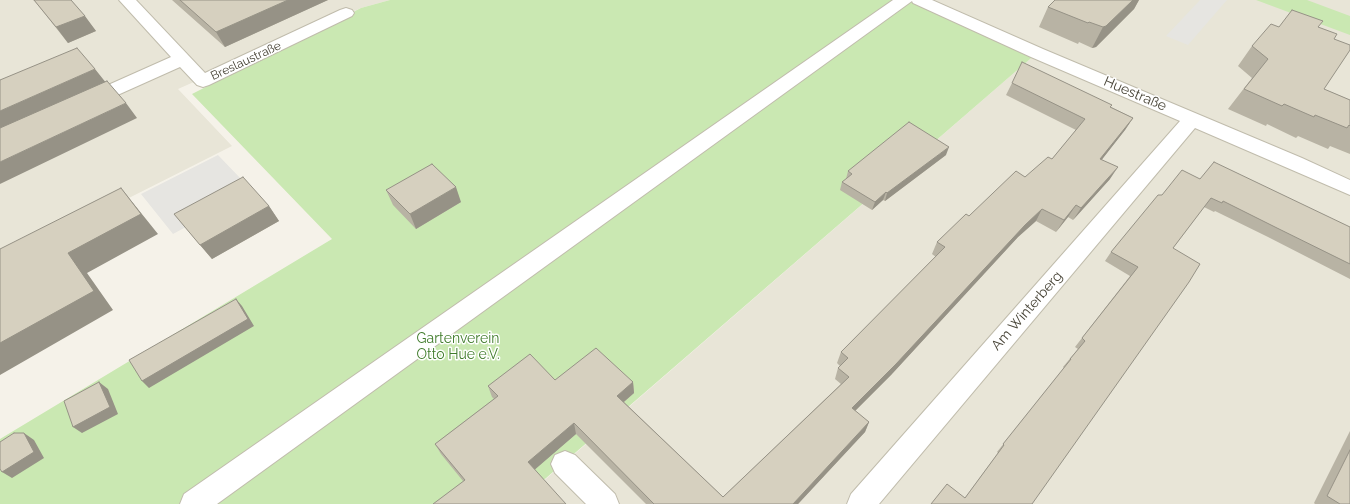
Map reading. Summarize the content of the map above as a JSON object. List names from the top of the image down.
{
  "streets": {
    "street": ["Breslaustraße", "Huestraße", "Am Winterberg"]
  },
  "crossings": [
    ["Huestraße", "Am Winterberg"]
  ],
  "parks": ["Gartenverein Otto Hue e.V."]
}
